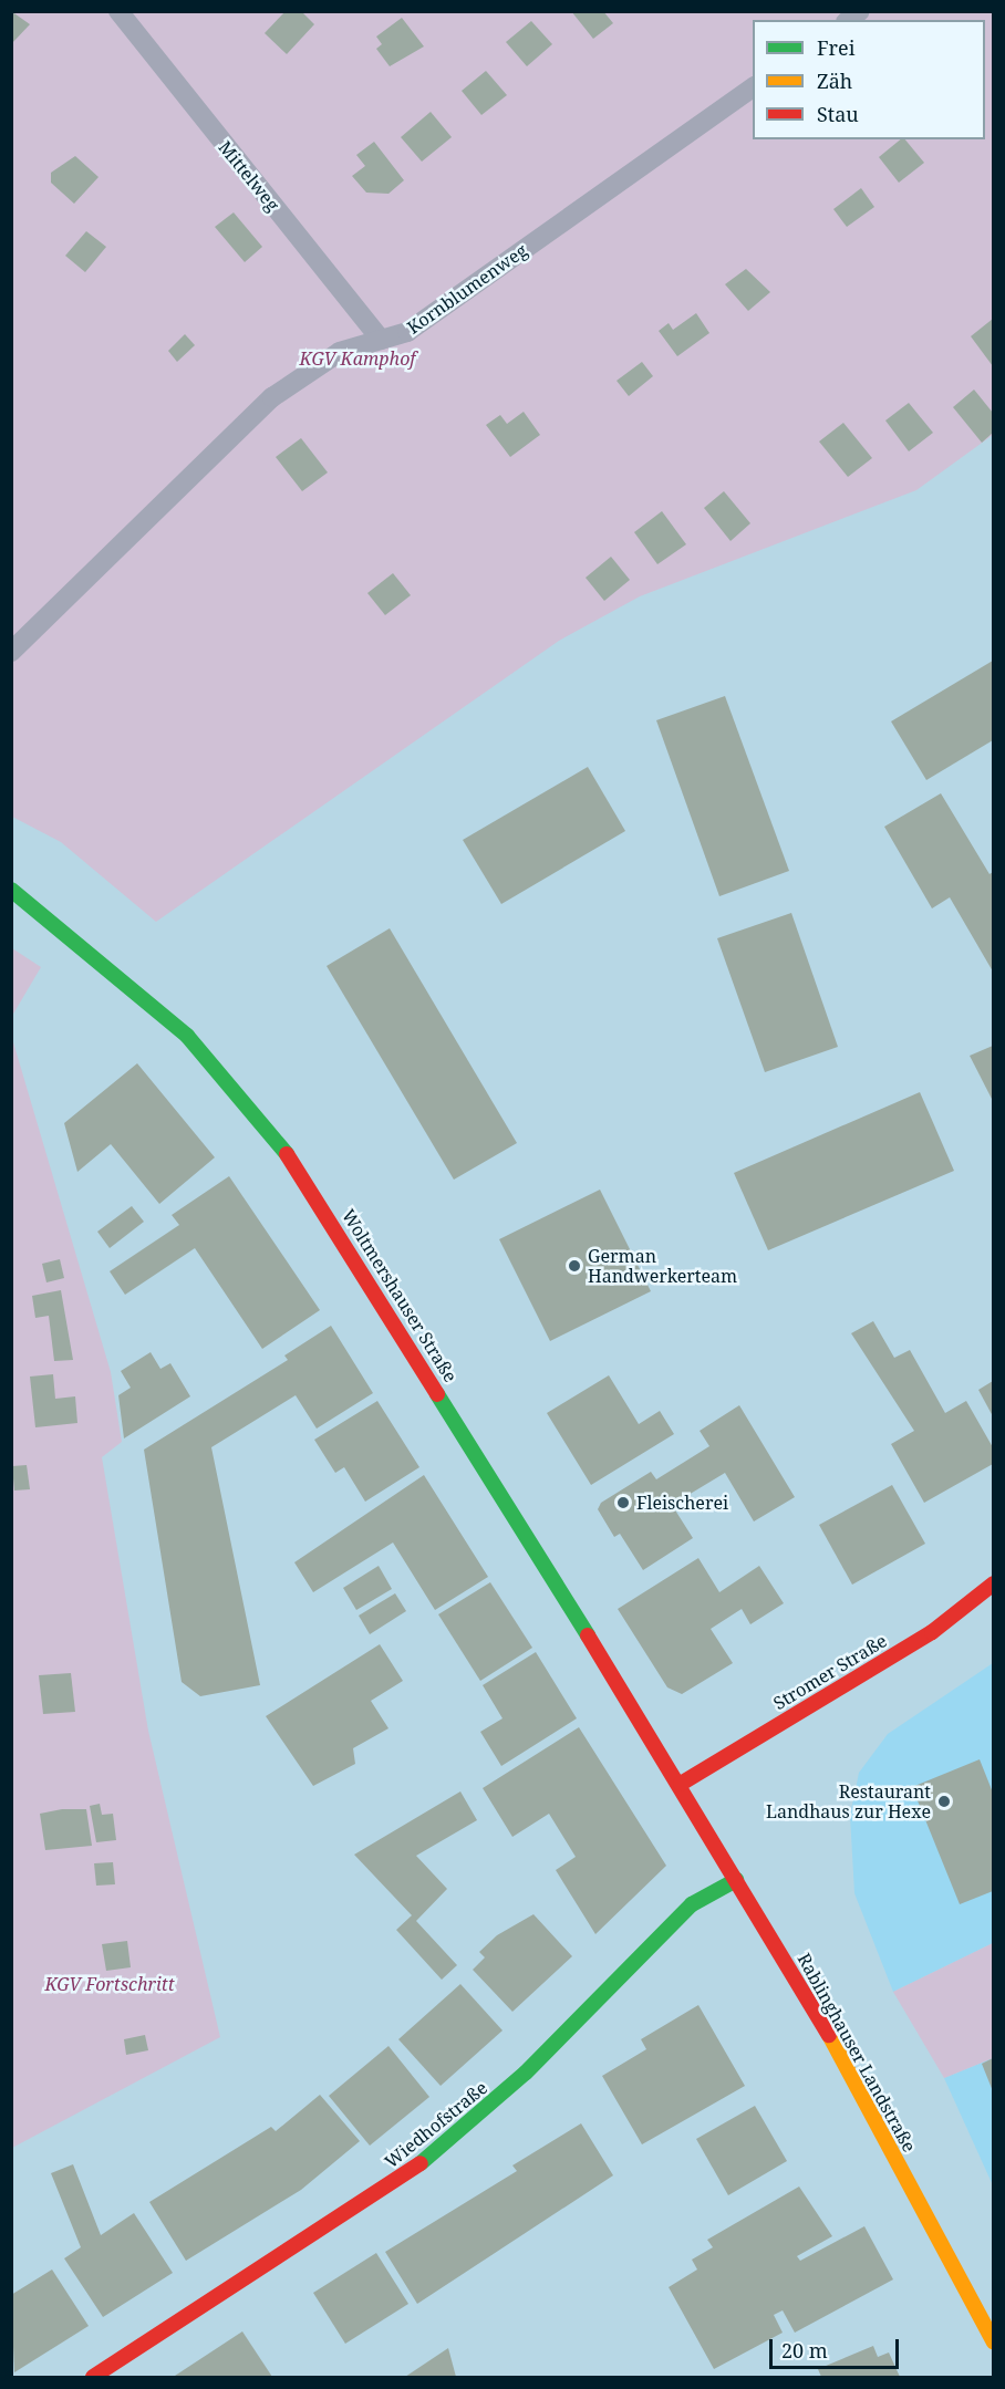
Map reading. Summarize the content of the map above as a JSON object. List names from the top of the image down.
{
  "streets": {
    "street": [
      "Woltmershauser Straße",
      "Stromer Straße",
      "Rablinghauser Landstraße",
      "Wiedhofstraße"
    ],
    "lane": ["Mittelweg", "Kornblumenweg"]
  },
  "crossings": [
    ["Mittelweg", "Kornblumenweg"],
    ["Woltmershauser Straße", "Stromer Straße"],
    ["Woltmershauser Straße", "Rablinghauser Landstraße"],
    ["Stromer Straße", "Rablinghauser Landstraße"],
    ["Rablinghauser Landstraße", "Wiedhofstraße"]
  ],
  "parks": ["KGV Kamphof", "KGV Fortschritt"],
  "places": ["German Handwerkerteam", "Fleischerei", "Restaurant Landhaus zur Hexe"],
  "legend": ["Frei", "Zäh", "Stau"],
  "scale_bar": "20 m"
}
